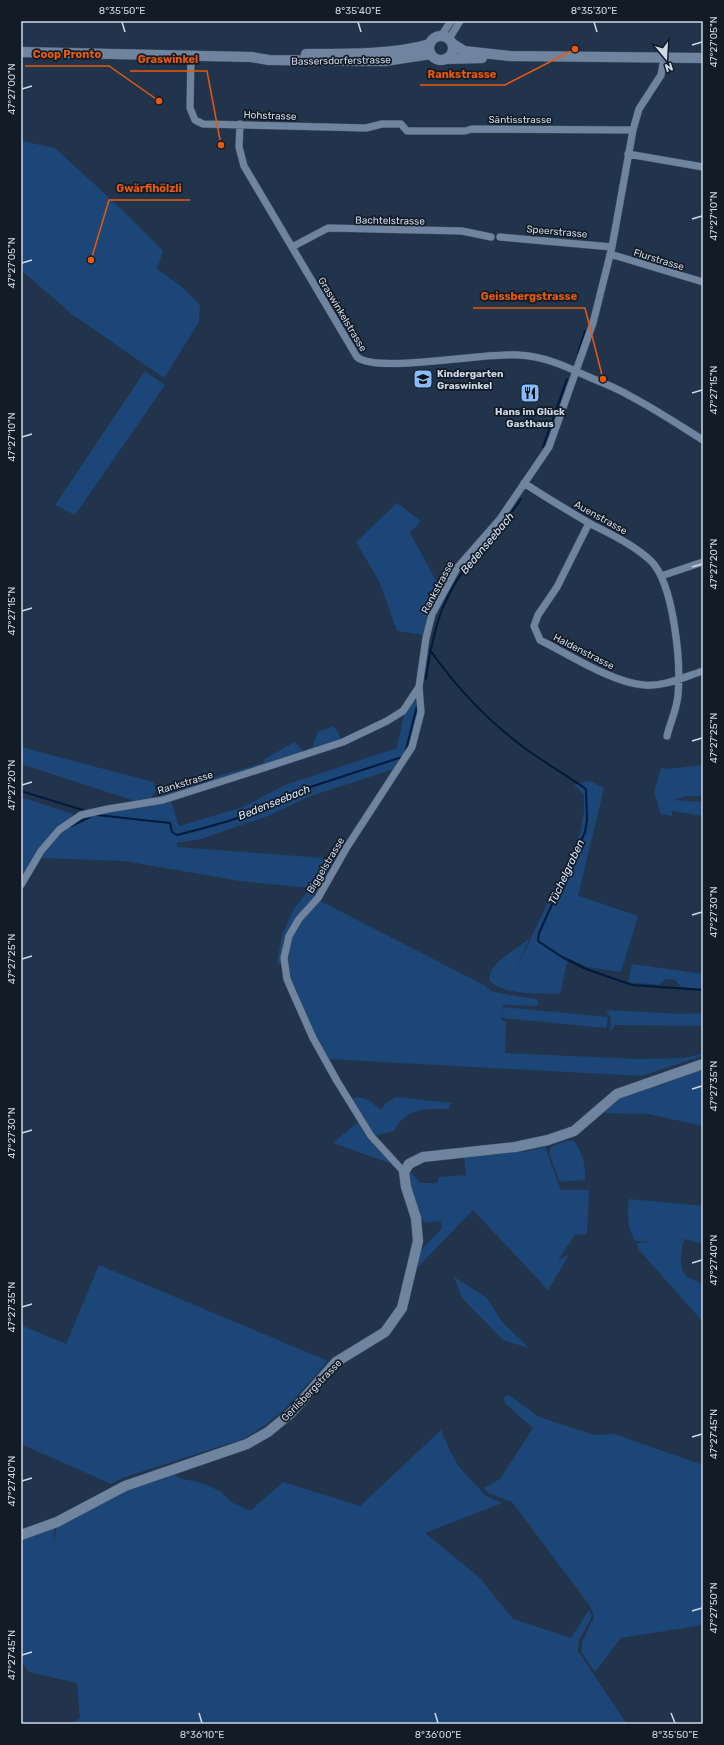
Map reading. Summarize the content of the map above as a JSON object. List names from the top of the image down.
{
  "streets": {
    "main road": ["Bassersdorferstrasse", "Gerlisbergstrasse"],
    "street": [
      "Hohstrasse",
      "Säntisstrasse",
      "Bachtelstrasse",
      "Speerstrasse",
      "Flurstrasse",
      "Graswinkelstrasse",
      "Auenstrasse",
      "Rankstrasse",
      "Haldenstrasse",
      "Biggelstrasse"
    ]
  },
  "crossings": [
    ["Bassersdorferstrasse", "Hohstrasse"],
    ["Hohstrasse", "Säntisstrasse"],
    ["Hohstrasse", "Graswinkelstrasse"],
    ["Säntisstrasse", "Rankstrasse"],
    ["Bachtelstrasse", "Graswinkelstrasse"],
    ["Speerstrasse", "Flurstrasse"],
    ["Speerstrasse", "Rankstrasse"],
    ["Flurstrasse", "Rankstrasse"],
    ["Graswinkelstrasse", "Rankstrasse"],
    ["Auenstrasse", "Rankstrasse"],
    ["Auenstrasse", "Haldenstrasse"],
    ["Rankstrasse", "Biggelstrasse"],
    ["Biggelstrasse", "Gerlisbergstrasse"]
  ],
  "water": ["Bedenseebach", "Tüchelgraben"],
  "places": {
    "other": [
      "Rankstrasse",
      "Coop Pronto",
      "Graswinkel",
      "Gwärfihölzli",
      "Geissbergstrasse"
    ],
    "school or university": ["Kindergarten Graswinkel"],
    "restaurant": ["Hans im Glück Gasthaus"]
  },
  "north": "bottom",
  "coordinates": [
    "8°35'50\"E",
    "8°35'40\"E",
    "8°35'30\"E",
    "47°27'05\"N",
    "47°27'00\"N",
    "47°27'10\"N",
    "47°27'15\"N",
    "47°27'20\"N",
    "47°27'25\"N",
    "47°27'30\"N",
    "47°27'35\"N",
    "47°27'40\"N",
    "47°27'45\"N",
    "47°27'50\"N",
    "8°36'10\"E",
    "8°36'00\"E"
  ]
}
